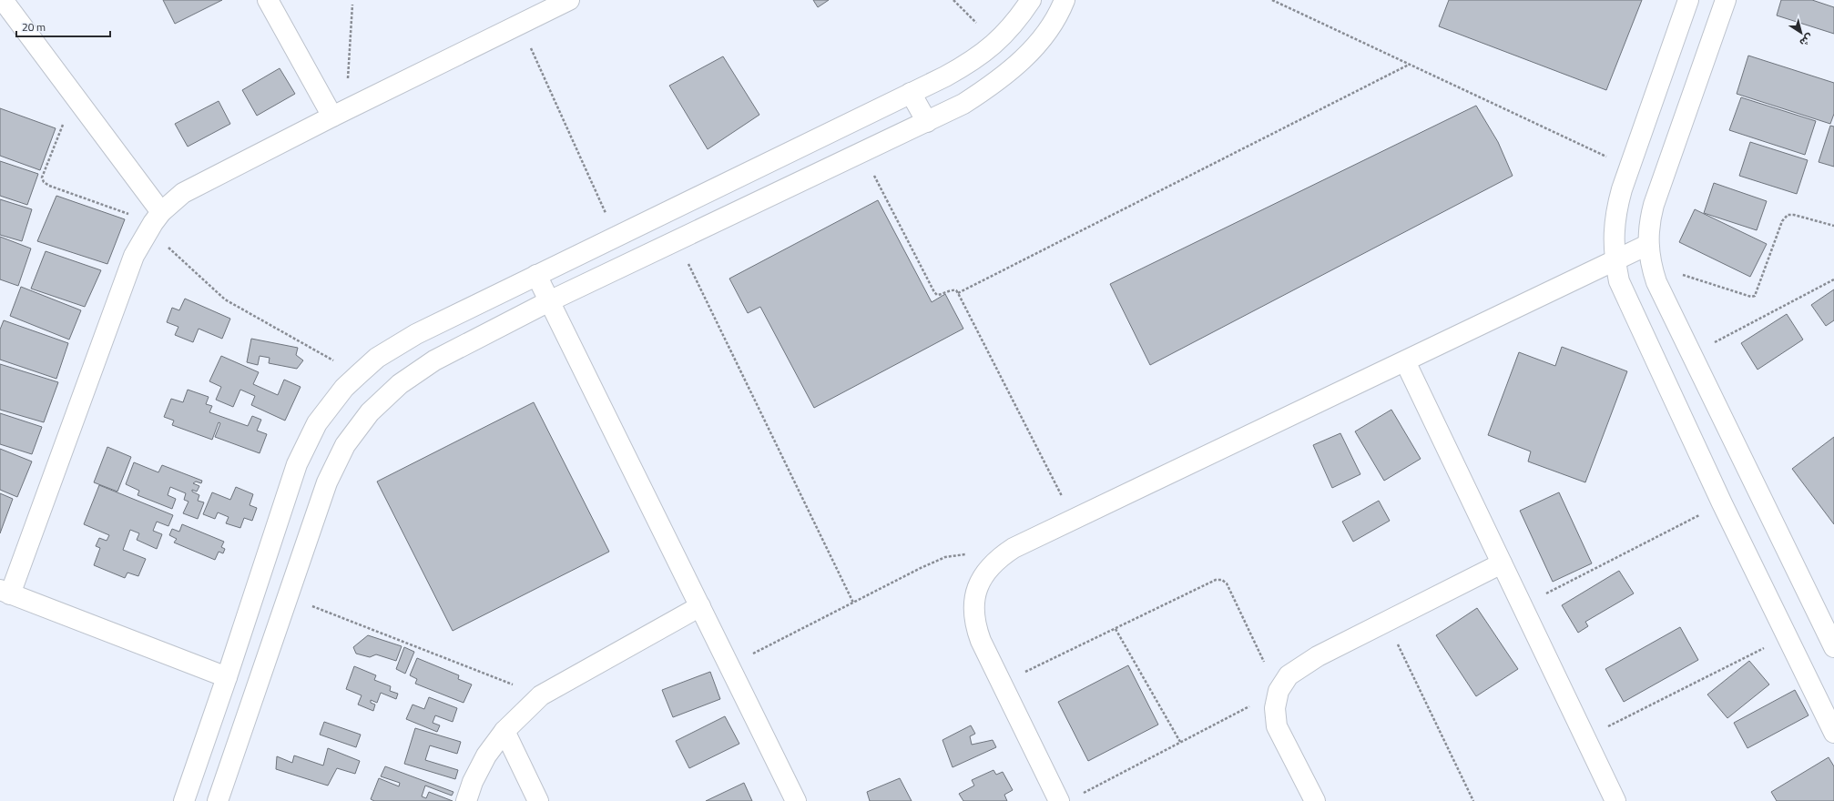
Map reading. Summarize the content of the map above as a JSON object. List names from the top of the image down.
{
  "scale_bar": "20 m",
  "north": "bottom right"
}
